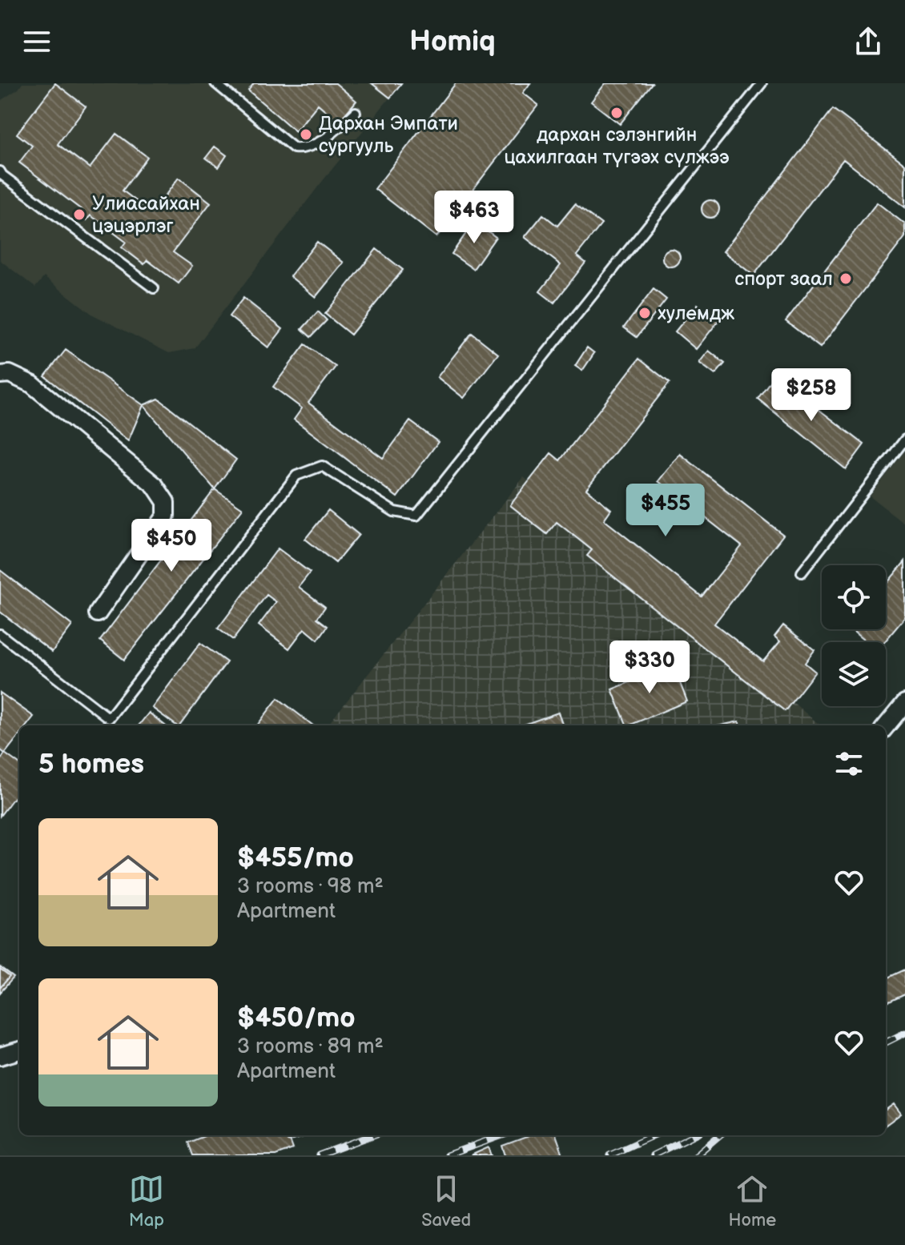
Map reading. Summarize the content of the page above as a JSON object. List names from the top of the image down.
{
  "places": [
    "дархан сэлэнгийн цахилгаан түгээх сүлжээ",
    "Дархан Эмпати сургууль",
    "Улиасайхан цэцэрлэг",
    "спорт заал",
    "хулемдж"
  ],
  "page": {
    "header": "Homiq",
    "price": [
      "$463",
      "$258",
      "$455",
      "$450",
      "$330"
    ],
    "heading": "5 homes",
    "list": [
      {
        "name": "$455/mo",
        "note": "3 rooms · 98 m² · Apartment"
      },
      {
        "name": "$450/mo",
        "note": "3 rooms · 89 m² · Apartment"
      }
    ],
    "tabs": ["Map", "Saved", "Home"]
  }
}
